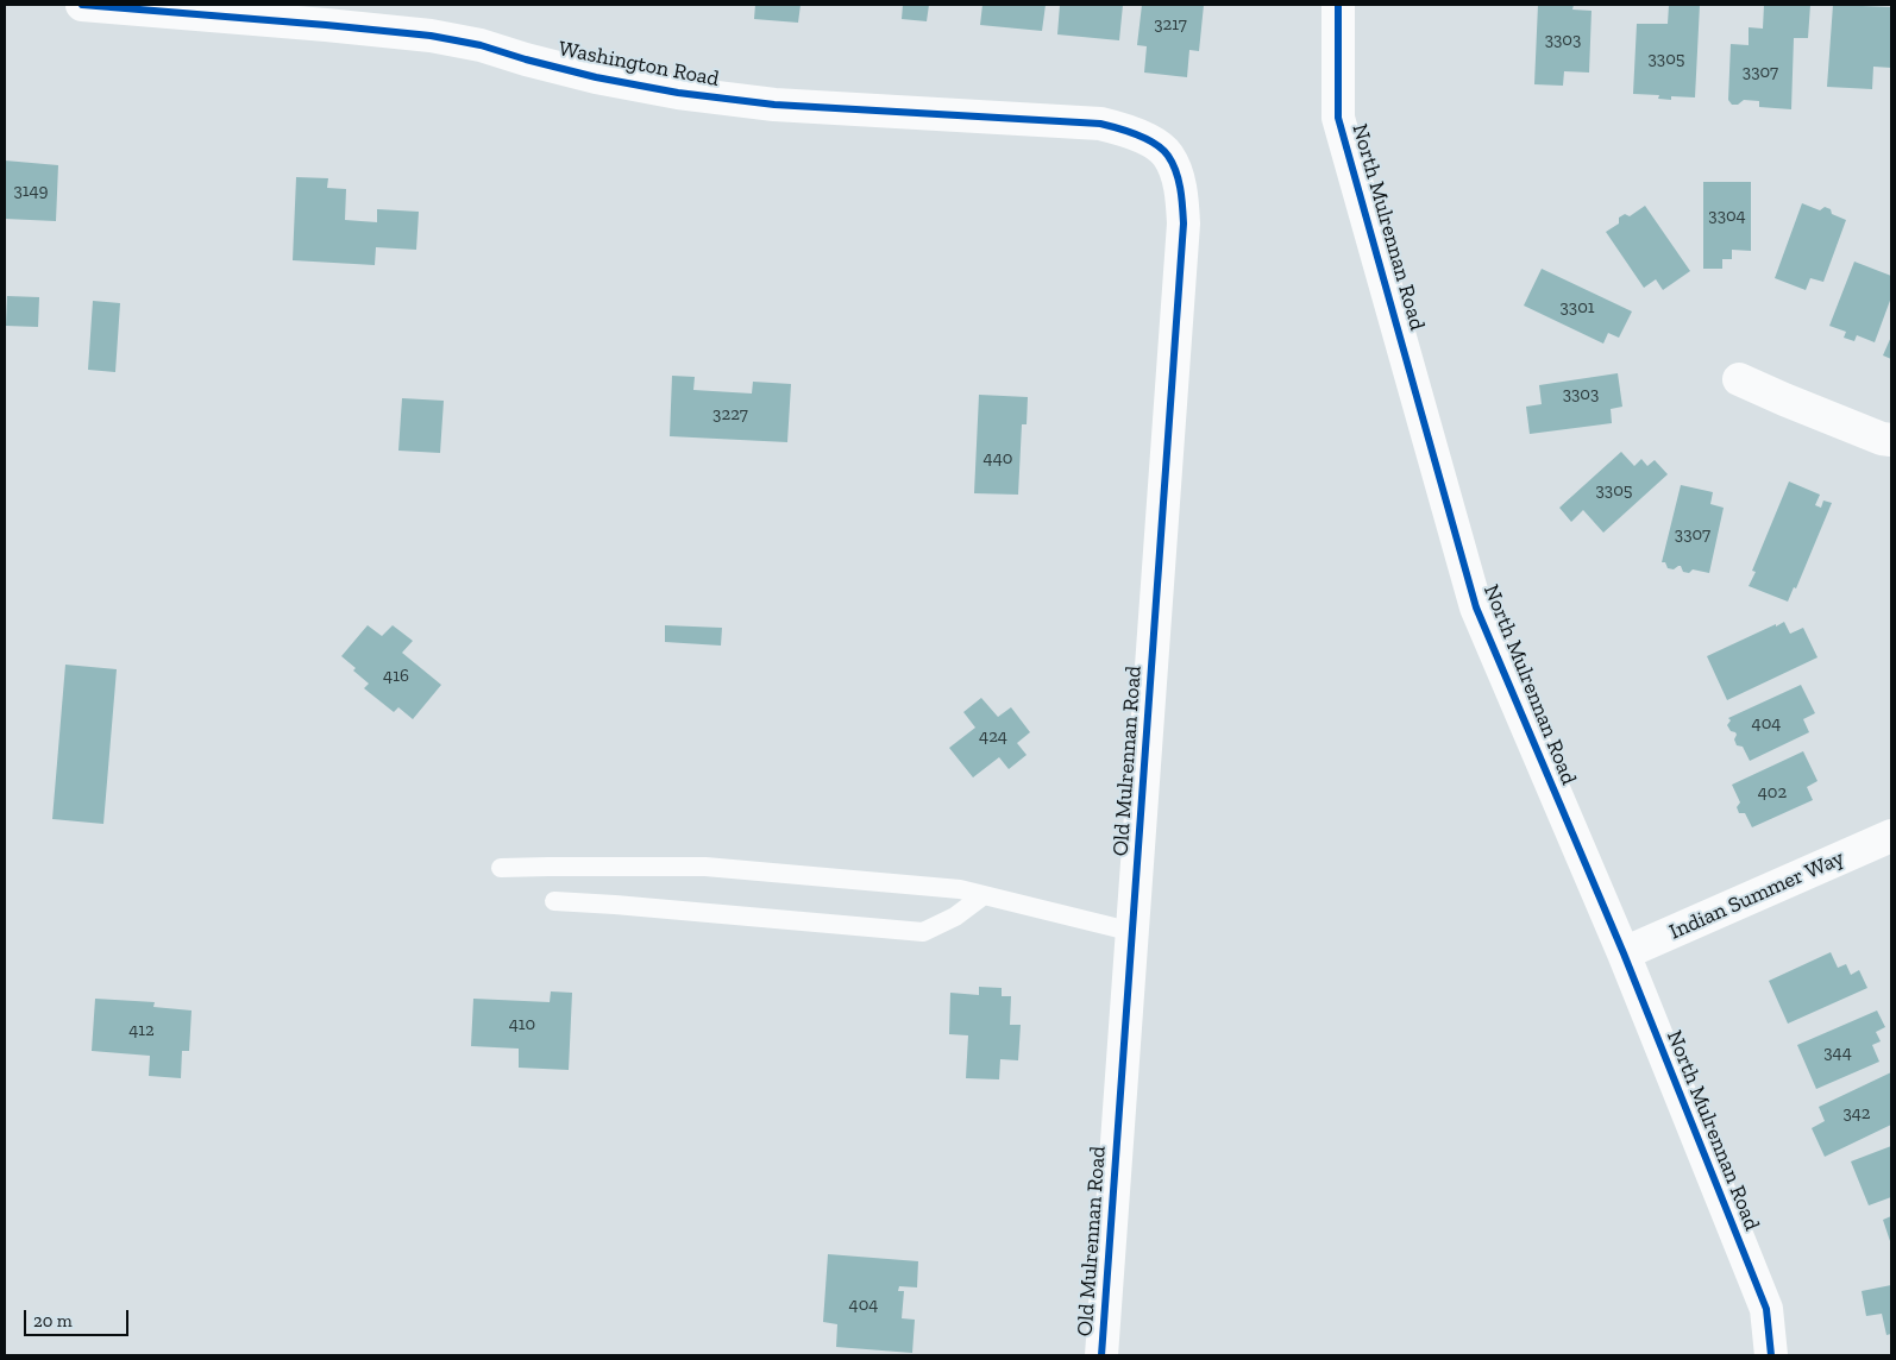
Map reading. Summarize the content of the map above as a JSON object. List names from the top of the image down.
{
  "streets": {
    "street": [
      "Washington Road",
      "North Mulrennan Road",
      "Old Mulrennan Road",
      "Indian Summer Way"
    ]
  },
  "crossings": [
    ["Washington Road", "Old Mulrennan Road"],
    ["North Mulrennan Road", "Indian Summer Way"]
  ],
  "house_numbers": [
    "3217",
    "3303",
    "3305",
    "3307",
    "3149",
    "3304",
    "3301",
    "3303",
    "3227",
    "440",
    "3305",
    "3307",
    "416",
    "404",
    "424",
    "402",
    "410",
    "412",
    "344",
    "342",
    "404"
  ],
  "scale_bar": "20 m"
}
